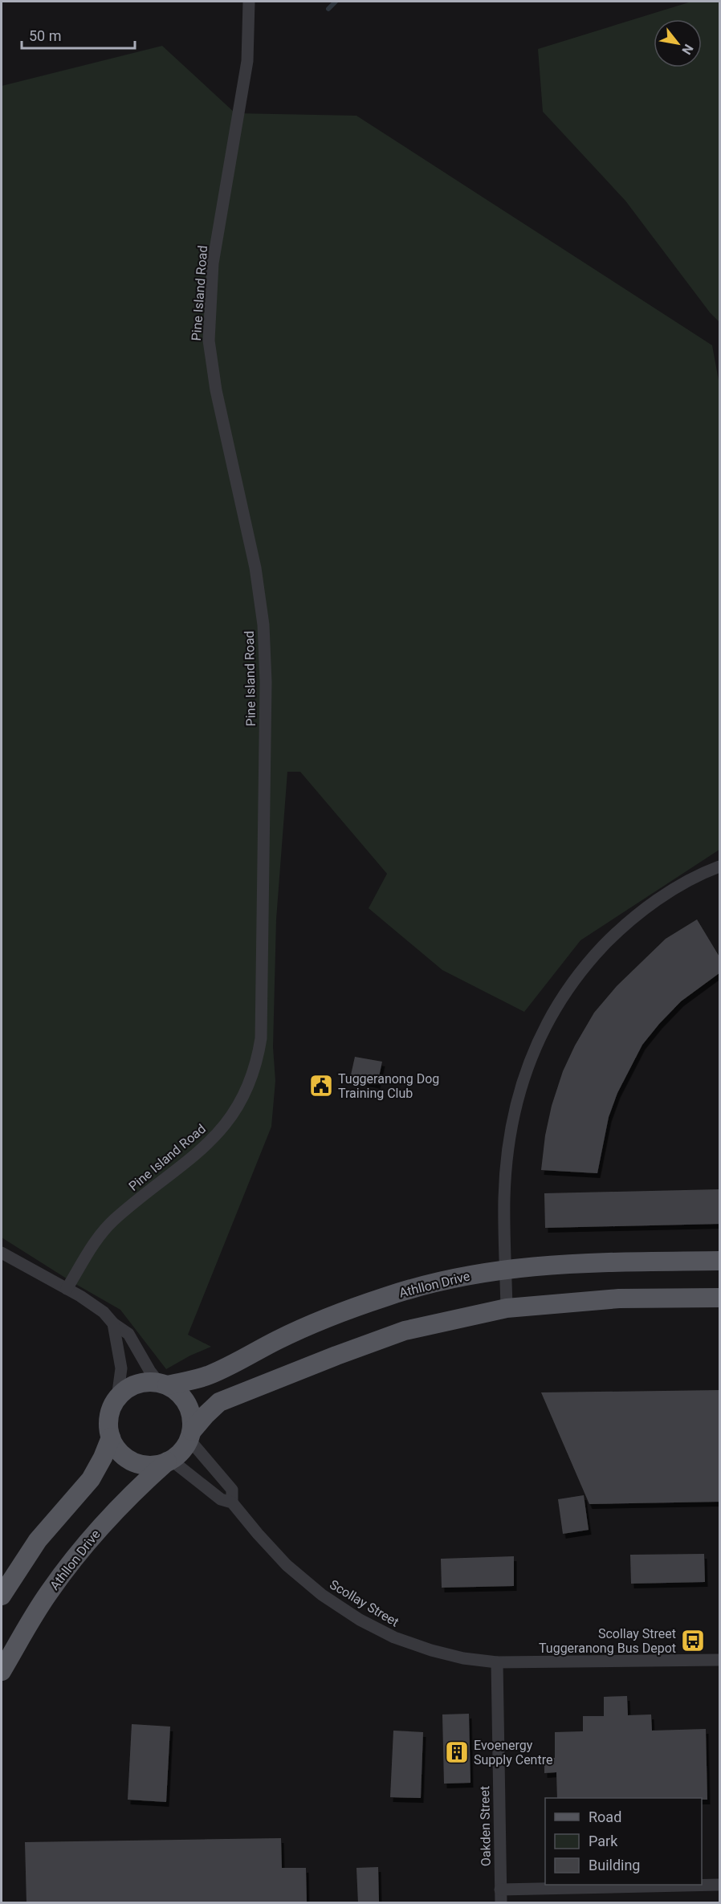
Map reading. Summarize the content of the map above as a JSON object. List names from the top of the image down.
{
  "streets": {
    "main road": ["Athllon Drive"],
    "street": ["Pine Island Road", "Scollay Street", "Oakden Street"]
  },
  "crossings": [
    ["Athllon Drive", "Scollay Street"],
    ["Scollay Street", "Oakden Street"]
  ],
  "places": {
    "public building": ["Tuggeranong Dog Training Club"],
    "bus stop": ["Scollay Street Tuggeranong Bus Depot"],
    "building": ["Evoenergy Supply Centre"]
  },
  "legend": ["Road", "Park", "Building"],
  "scale_bar": "50 m",
  "north": "bottom right"
}
